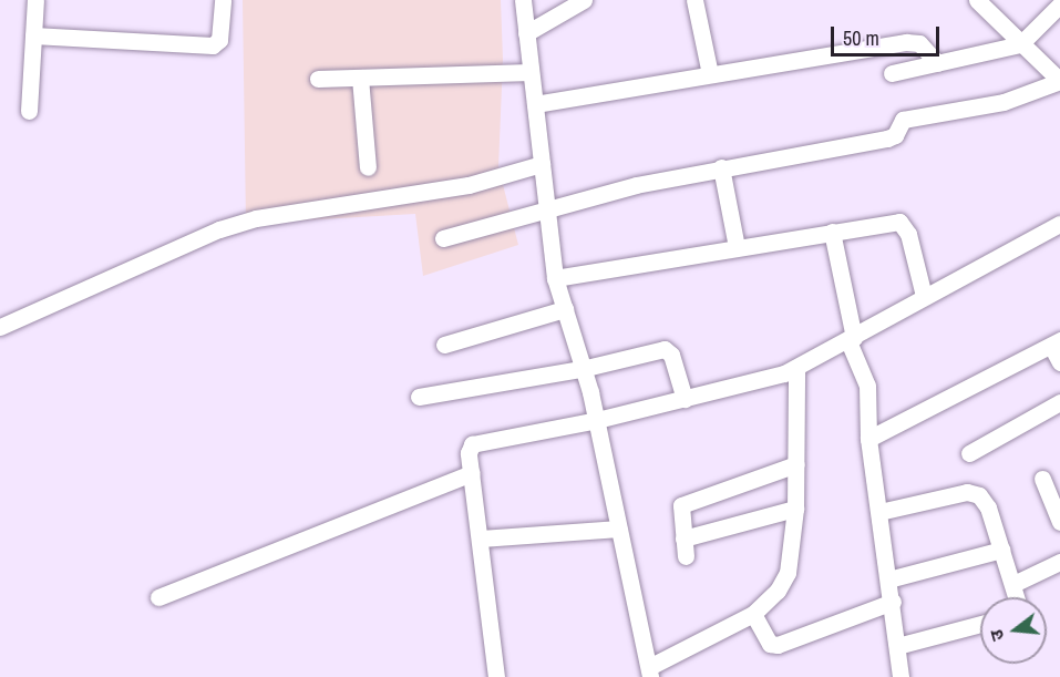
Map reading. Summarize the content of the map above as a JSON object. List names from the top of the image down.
{
  "scale_bar": "50 m",
  "north": "left"
}
